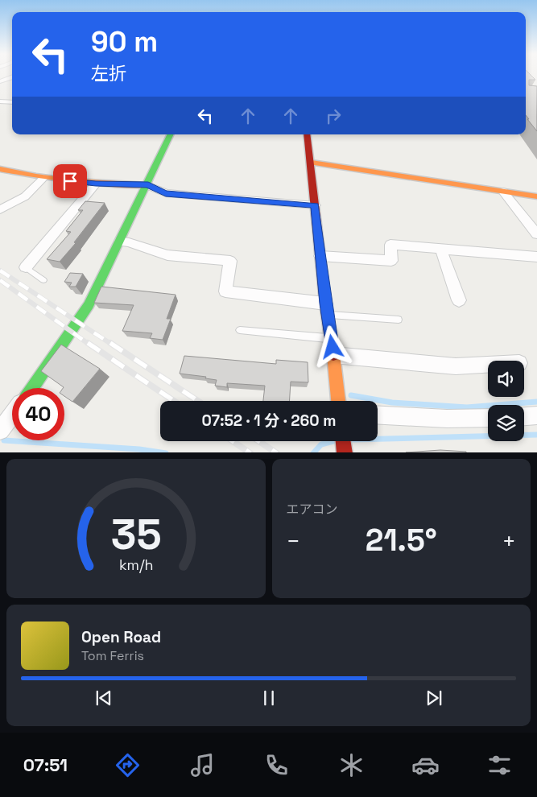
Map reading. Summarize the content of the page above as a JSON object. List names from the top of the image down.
{
  "page": {
    "turn": ["90 m", "左折"],
    "limit": "40",
    "trip": "07:52 · 1 分 · 260 m",
    "tile": "エアコン",
    "heat": ["−", "21.5°", "+"],
    "song": ["Open Road", "Tom Ferris"],
    "tabs": "07:51",
    "gauge": ["35", "km/h"]
  }
}
